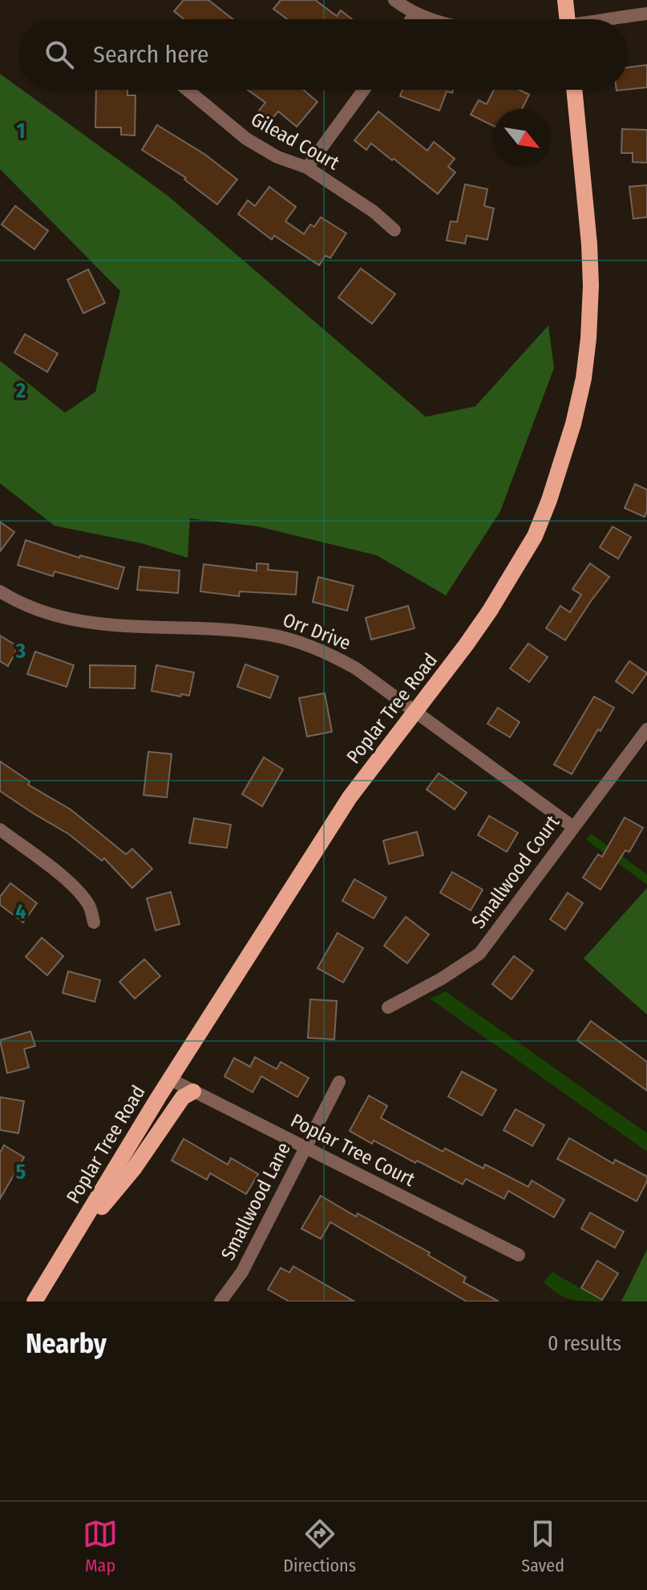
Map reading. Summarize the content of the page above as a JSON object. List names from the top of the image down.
{
  "streets": {
    "main road": ["Poplar Tree Road"],
    "street": [
      "Gilead Court",
      "Orr Drive",
      "Smallwood Court",
      "Poplar Tree Court",
      "Smallwood Lane"
    ]
  },
  "crossings": [
    ["Orr Drive", "Poplar Tree Road"],
    ["Orr Drive", "Smallwood Court"],
    ["Poplar Tree Road", "Poplar Tree Court"],
    ["Poplar Tree Court", "Smallwood Lane"]
  ],
  "north": "bottom right",
  "page": {
    "search": "Search here",
    "heading": ["Nearby", "0 results"],
    "nav": ["Map", "Directions", "Saved"]
  },
  "grid": {
    "rows": [
      "1",
      "2",
      "3",
      "4",
      "5"
    ]
  }
}
